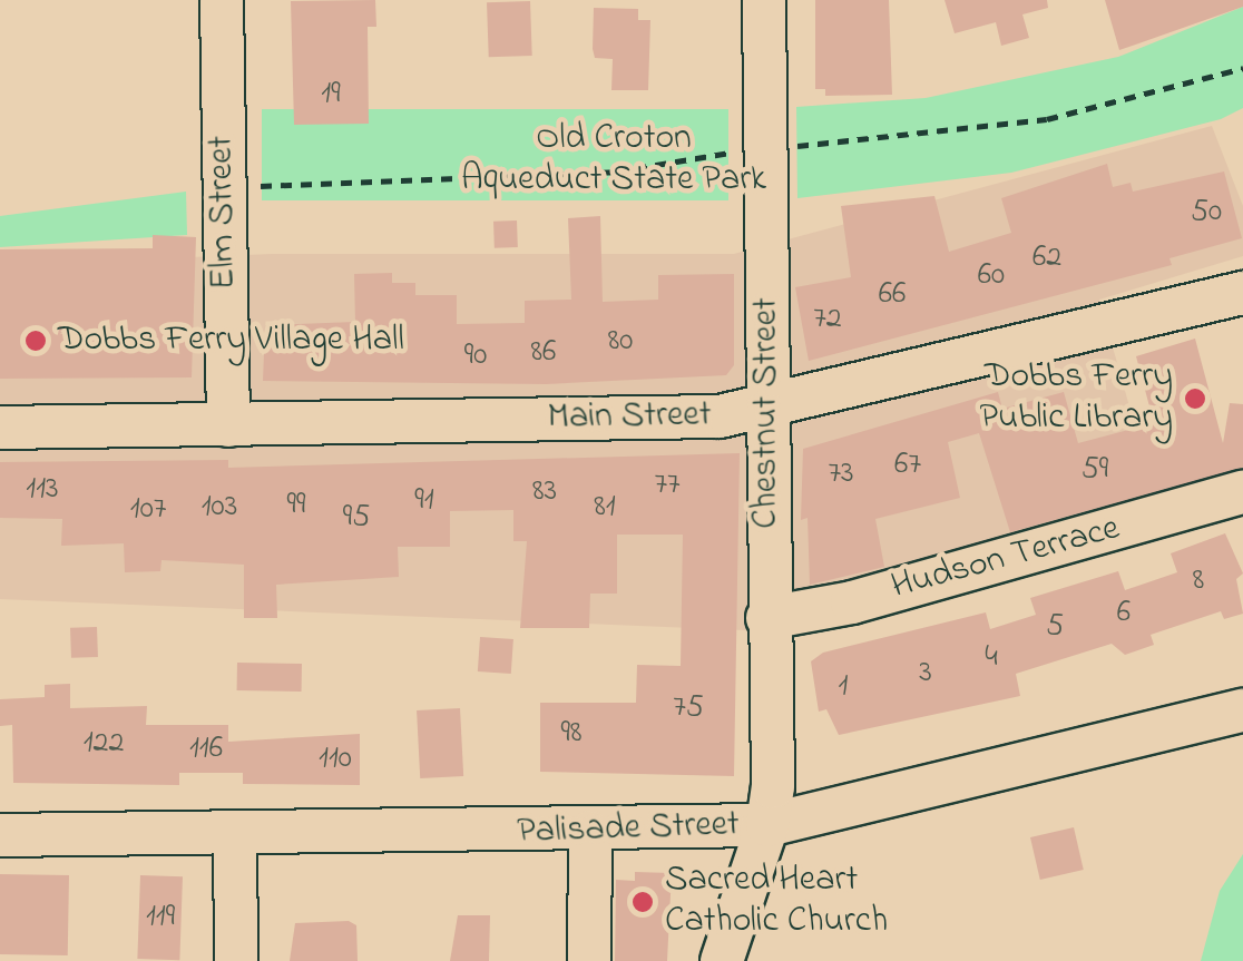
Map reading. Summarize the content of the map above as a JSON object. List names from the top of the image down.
{
  "streets": {
    "street": [
      "Elm Street",
      "Chestnut Street",
      "Main Street",
      "Hudson Terrace",
      "Palisade Street"
    ]
  },
  "crossings": [
    ["Elm Street", "Main Street"],
    ["Chestnut Street", "Main Street"],
    ["Chestnut Street", "Hudson Terrace"],
    ["Chestnut Street", "Palisade Street"]
  ],
  "parks": ["Old Croton Aqueduct State Park"],
  "places": ["Dobbs Ferry Village Hall", "Dobbs Ferry Public Library", "Sacred Heart Catholic Church"],
  "house_numbers": [
    "19",
    "50",
    "62",
    "60",
    "66",
    "72",
    "80",
    "86",
    "90",
    "67",
    "59",
    "73",
    "77",
    "113",
    "83",
    "91",
    "99",
    "103",
    "81",
    "107",
    "95",
    "8",
    "6",
    "5",
    "4",
    "3",
    "1",
    "75",
    "98",
    "122",
    "116",
    "110",
    "119"
  ]
}
